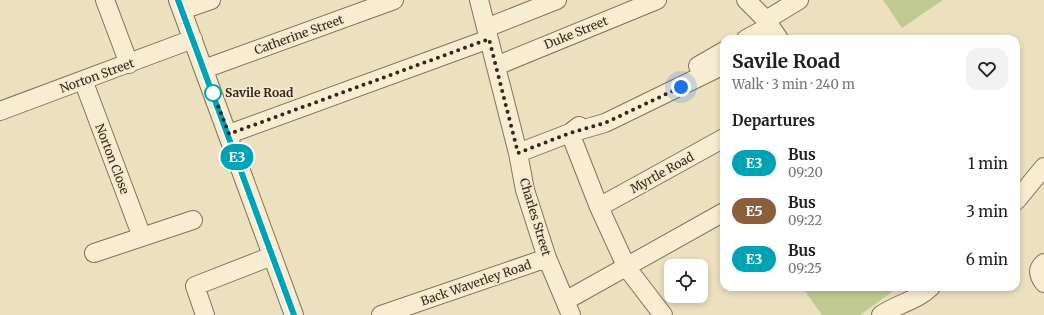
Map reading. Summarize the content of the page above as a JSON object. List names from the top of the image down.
{
  "streets": {
    "street": [
      "Duke Street",
      "Catherine Street",
      "Norton Street",
      "Norton Close",
      "Myrtle Road",
      "Charles Street",
      "Back Waverley Road"
    ]
  },
  "crossings": [
    ["Duke Street", "Charles Street"],
    ["Norton Street", "Norton Close"],
    ["Charles Street", "Back Waverley Road"]
  ],
  "places": ["Savile Road"],
  "lines": ["bus line E3"],
  "page": {
    "on_map": "E3",
    "heading": [
      ["Savile Road", "Walk · 3 min · 240 m"],
      "Departures"
    ],
    "list": [
      {
        "mark": "E3",
        "name": "Bus",
        "note": "09:20",
        "value": "1 min"
      },
      {
        "mark": "E5",
        "name": "Bus",
        "note": "09:22",
        "value": "3 min"
      },
      {
        "mark": "E3",
        "name": "Bus",
        "note": "09:25",
        "value": "6 min"
      }
    ]
  }
}
